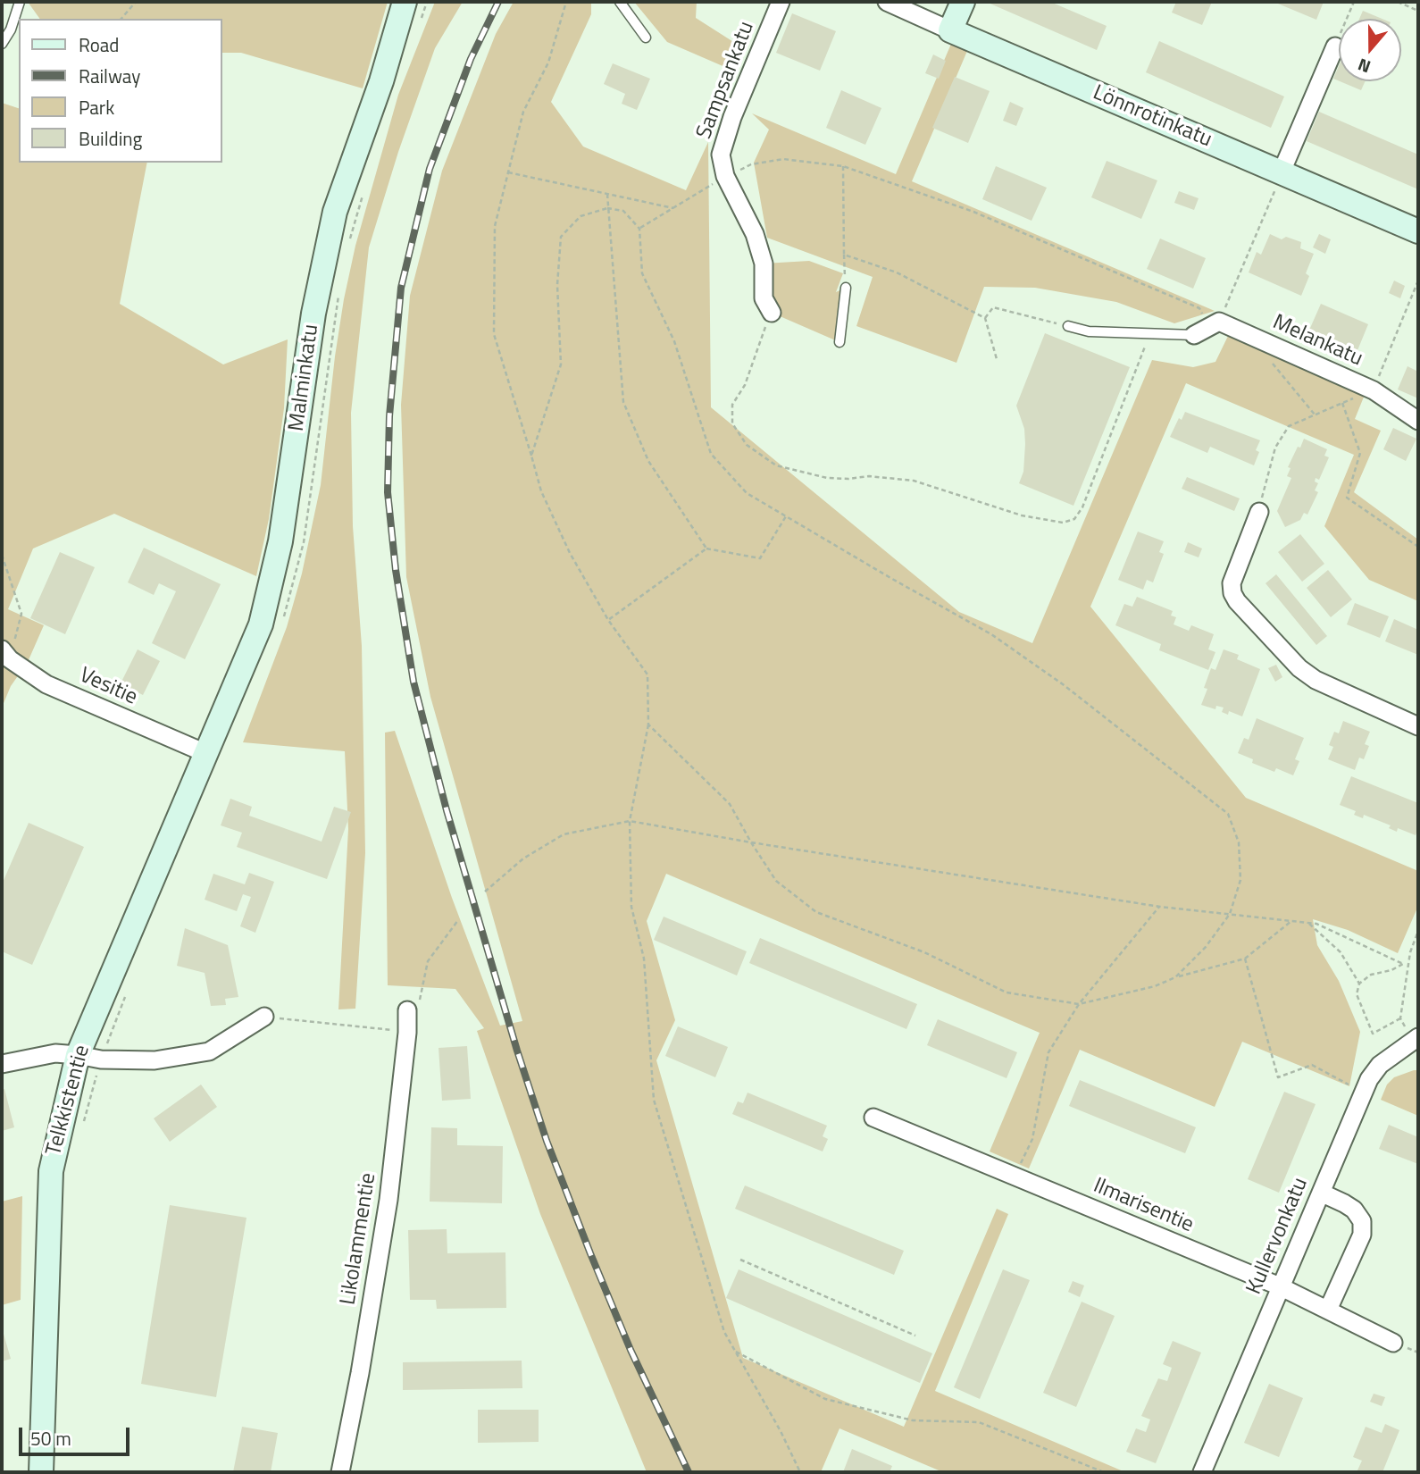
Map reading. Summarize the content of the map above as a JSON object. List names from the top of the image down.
{
  "streets": {
    "street": [
      "Sampsankatu",
      "Lönnrotinkatu",
      "Melankatu",
      "Malminkatu",
      "Vesitie",
      "Telkkistentie",
      "Ilmarisentie",
      "Kullervonkatu",
      "Likolammentie"
    ]
  },
  "crossings": [
    ["Malminkatu", "Vesitie"],
    ["Malminkatu", "Telkkistentie"],
    ["Vesitie", "Telkkistentie"],
    ["Ilmarisentie", "Kullervonkatu"]
  ],
  "legend": [
    "Road",
    "Railway",
    "Park",
    "Building"
  ],
  "scale_bar": "50 m",
  "north": "bottom"
}
